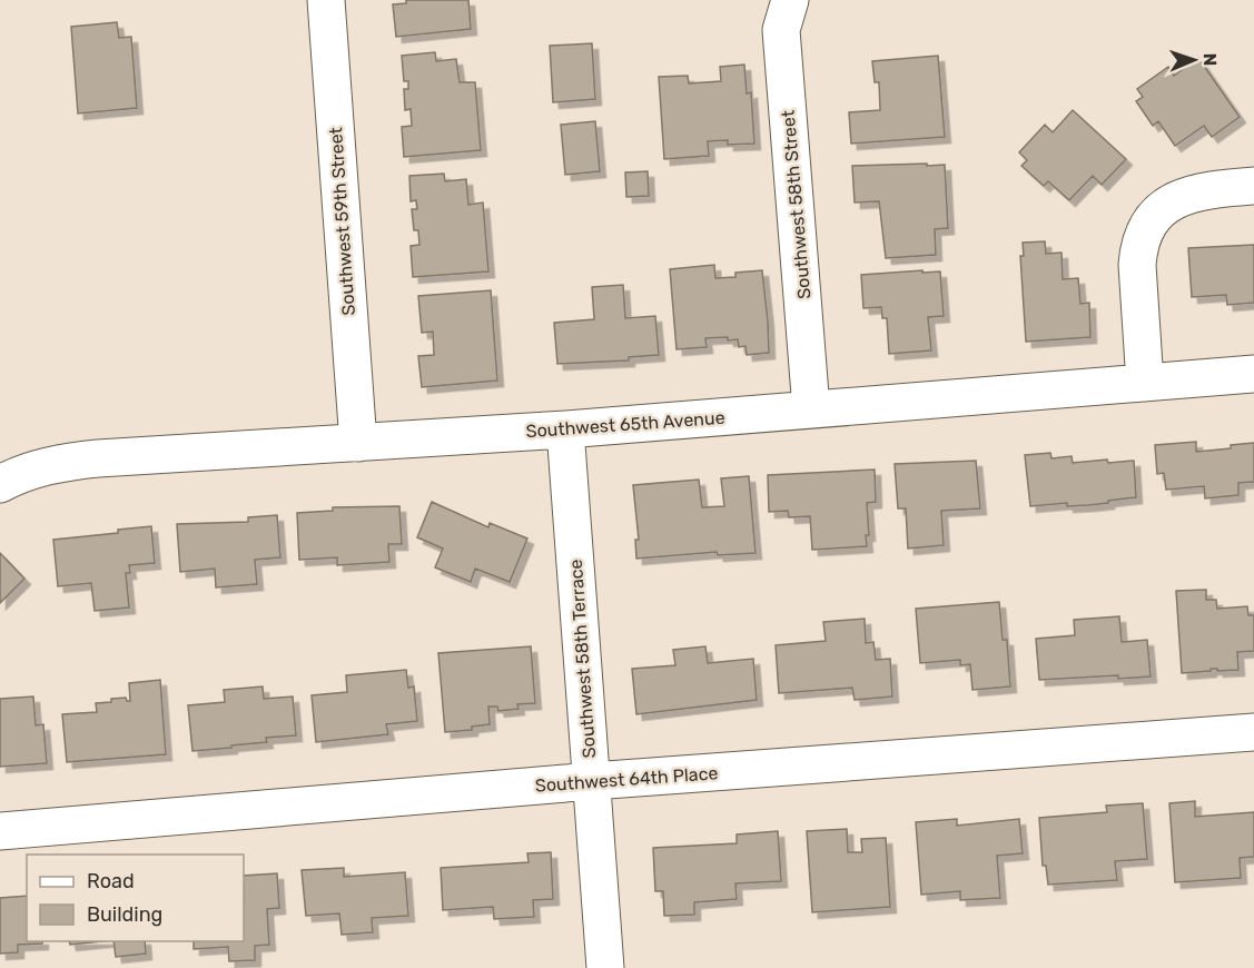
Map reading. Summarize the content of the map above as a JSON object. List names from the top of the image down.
{
  "streets": {
    "street": [
      "Southwest 58th Street",
      "Southwest 59th Street",
      "Southwest 65th Avenue",
      "Southwest 58th Terrace",
      "Southwest 64th Place"
    ]
  },
  "crossings": [
    ["Southwest 58th Street", "Southwest 65th Avenue"],
    ["Southwest 59th Street", "Southwest 65th Avenue"],
    ["Southwest 65th Avenue", "Southwest 58th Terrace"],
    ["Southwest 58th Terrace", "Southwest 64th Place"]
  ],
  "legend": ["Road", "Building"],
  "north": "right"
}
